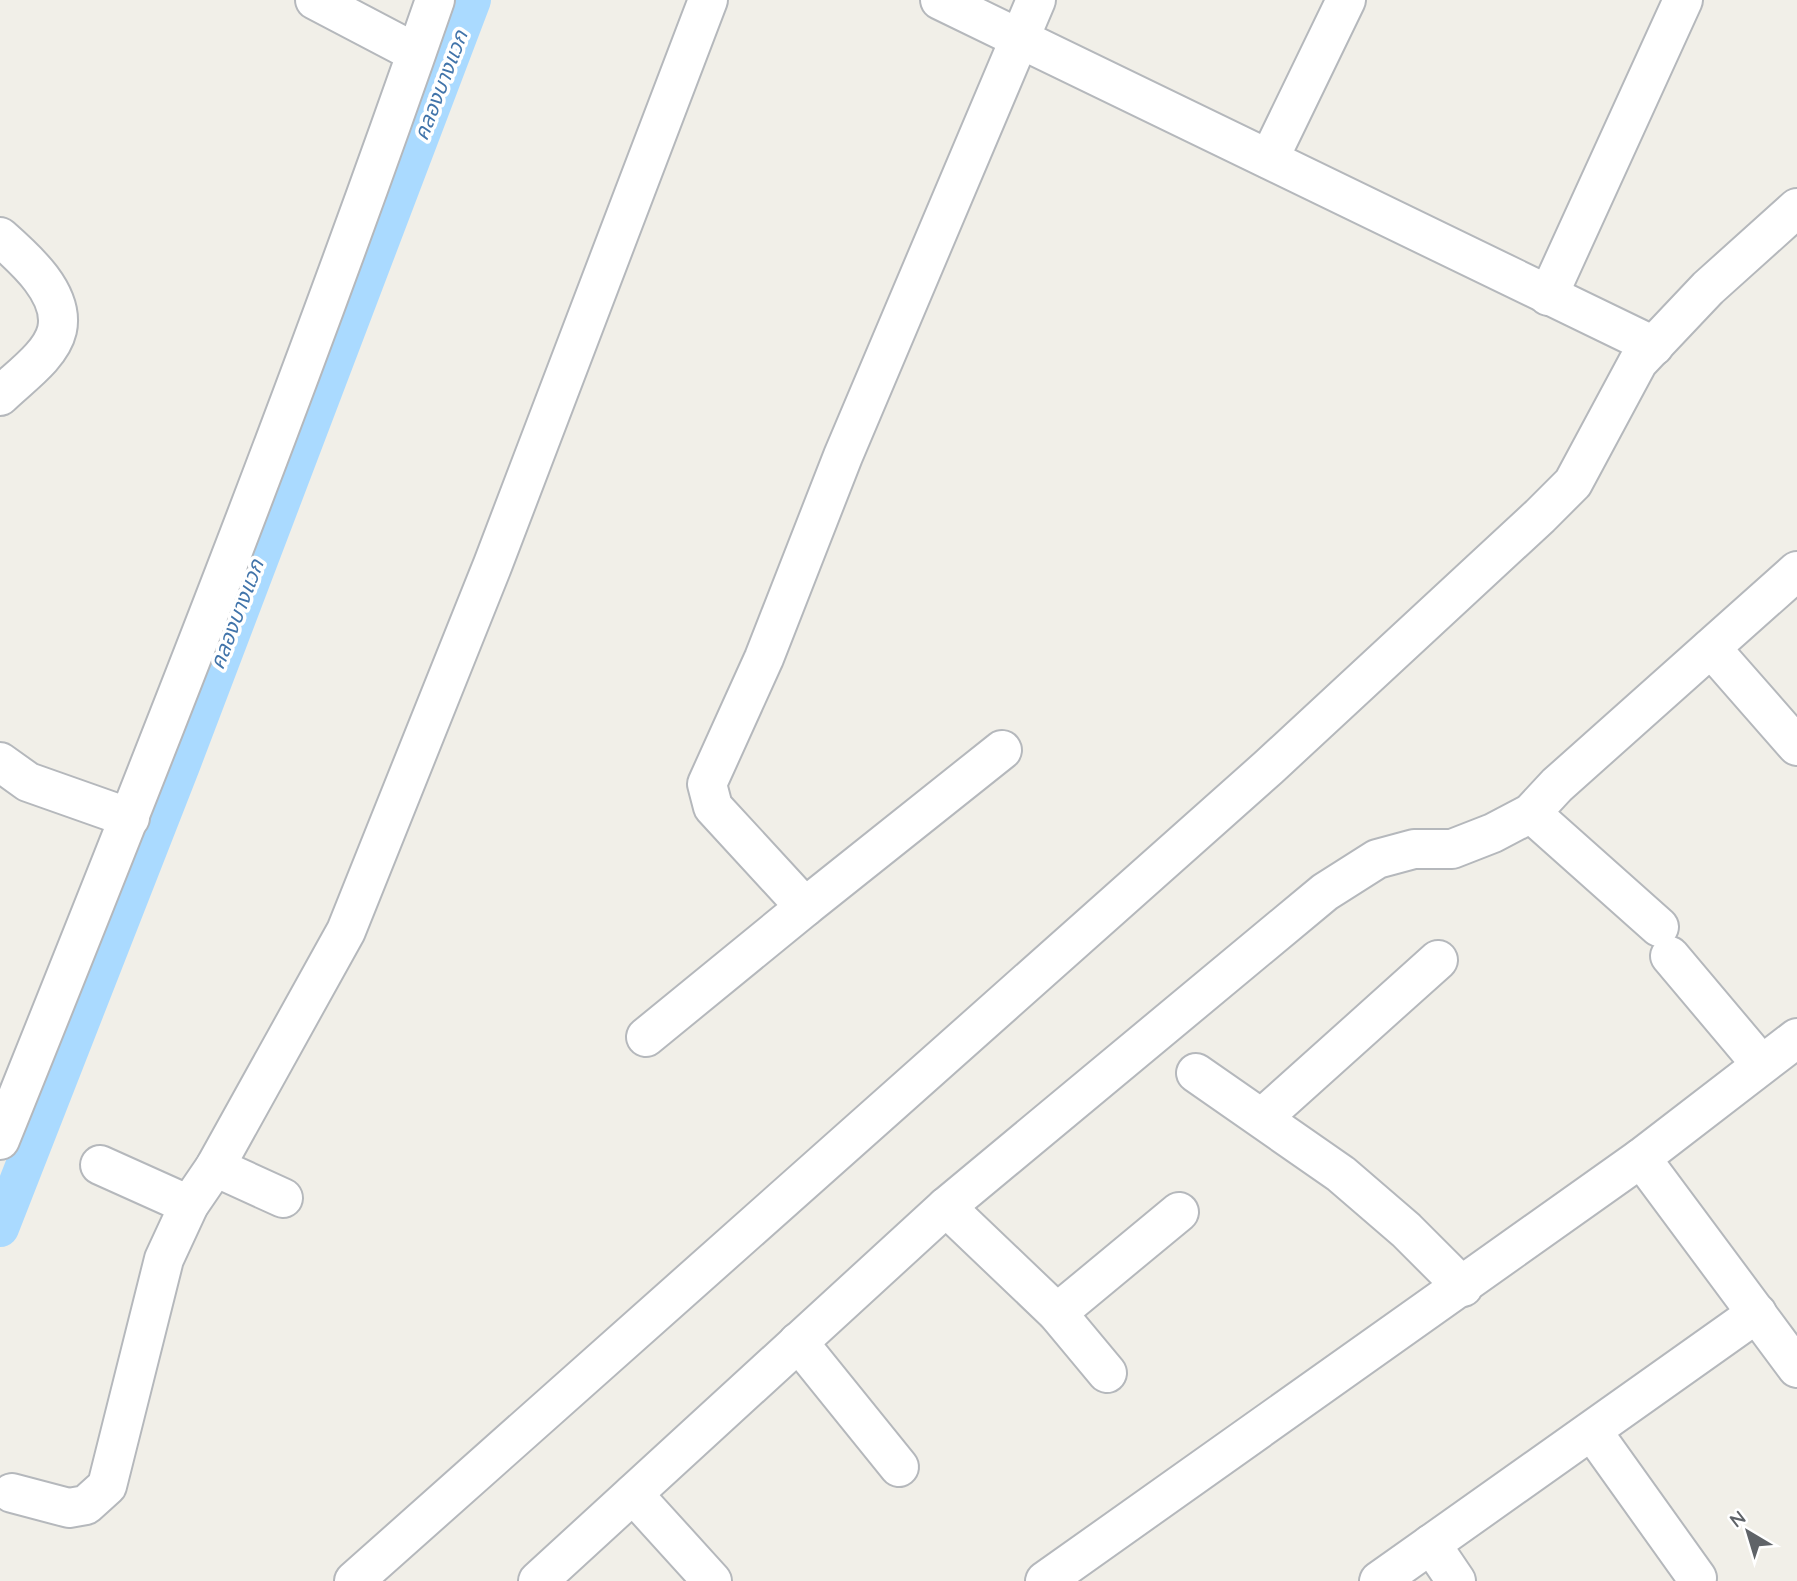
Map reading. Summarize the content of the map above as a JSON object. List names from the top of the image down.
{
  "water": ["คลองบางแวก"],
  "north": "top left"
}
